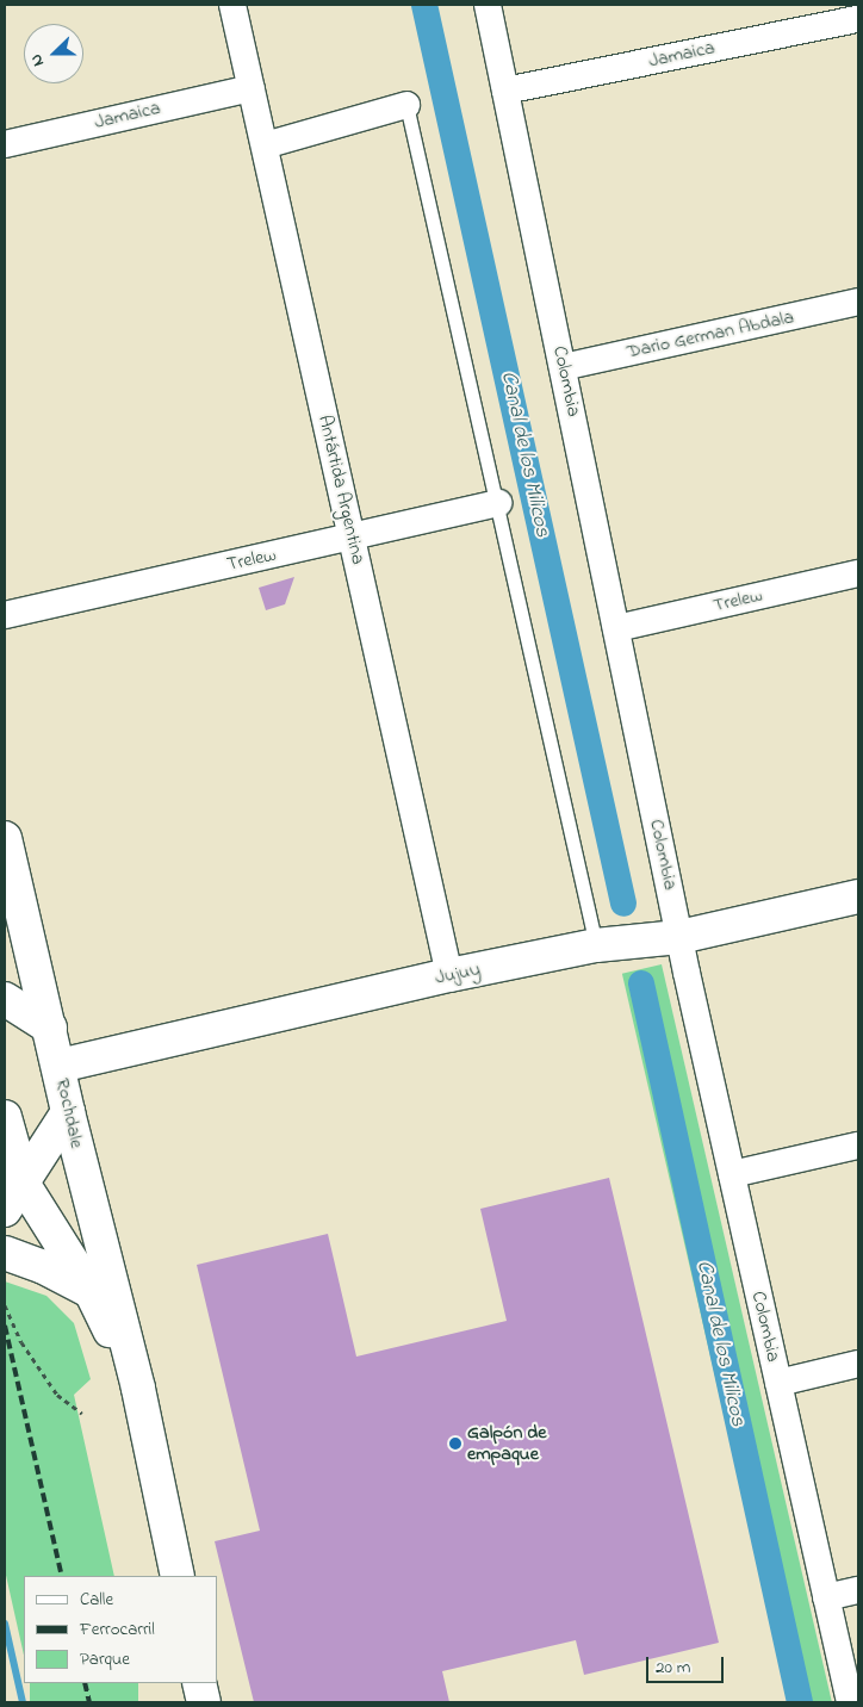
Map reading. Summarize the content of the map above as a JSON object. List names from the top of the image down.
{
  "streets": {
    "main road": ["Jujuy", "Rochdale"],
    "street": [
      "Jamaica",
      "Dario German Abdala",
      "Colombia",
      "Antártida Argentina",
      "Trelew"
    ]
  },
  "crossings": [
    ["Jamaica", "Colombia"],
    ["Jamaica", "Antártida Argentina"],
    ["Dario German Abdala", "Colombia"],
    ["Colombia", "Trelew"],
    ["Colombia", "Jujuy"],
    ["Antártida Argentina", "Trelew"],
    ["Antártida Argentina", "Jujuy"],
    ["Jujuy", "Rochdale"]
  ],
  "water": ["Canal de los Milicos"],
  "places": ["Galpón de empaque"],
  "legend": ["Calle", "Ferrocarril", "Parque"],
  "scale_bar": "20 m",
  "north": "left"
}
